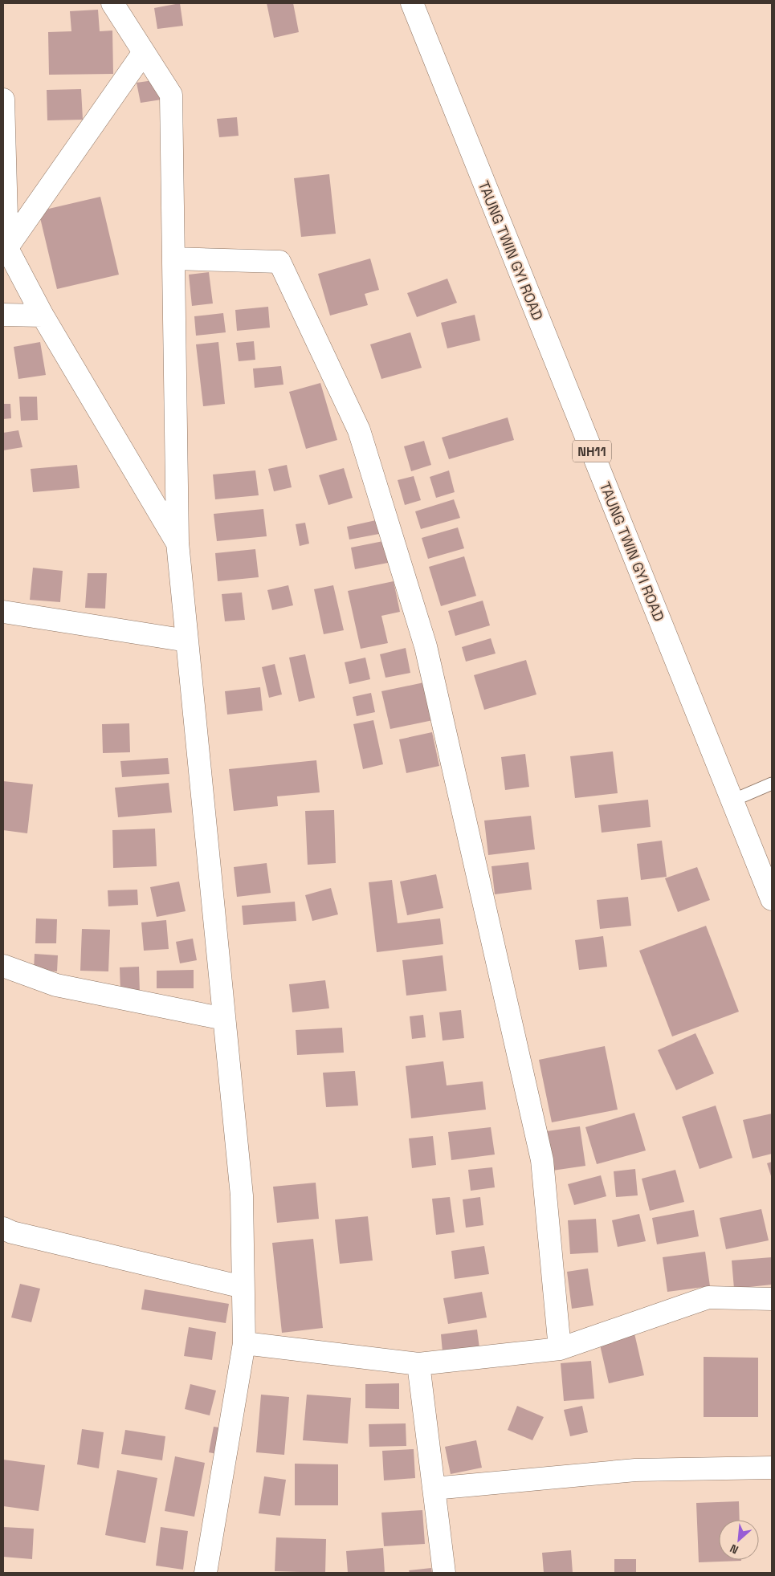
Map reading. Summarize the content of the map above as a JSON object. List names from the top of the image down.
{
  "streets": {
    "main road": ["TAUNG TWIN GYI ROAD", "NH11"]
  },
  "north": "bottom left"
}
